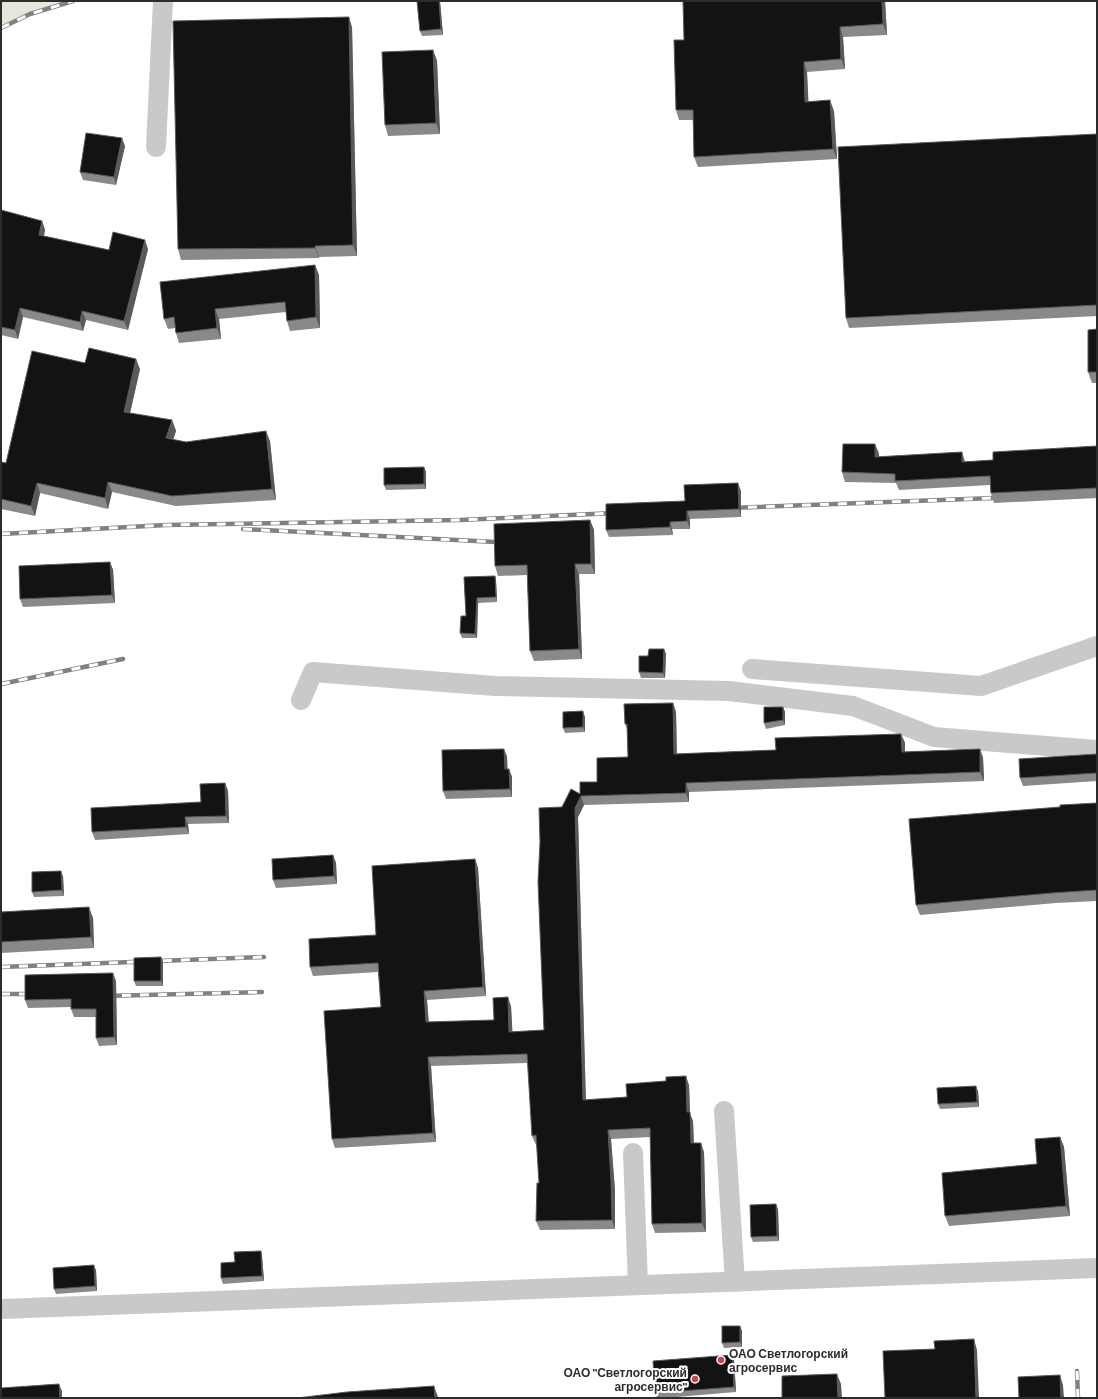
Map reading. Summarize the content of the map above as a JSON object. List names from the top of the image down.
{
  "places": ["ОАО Светлогорский агросервис", "ОАО \"Светлогорский агросервис\""]
}
